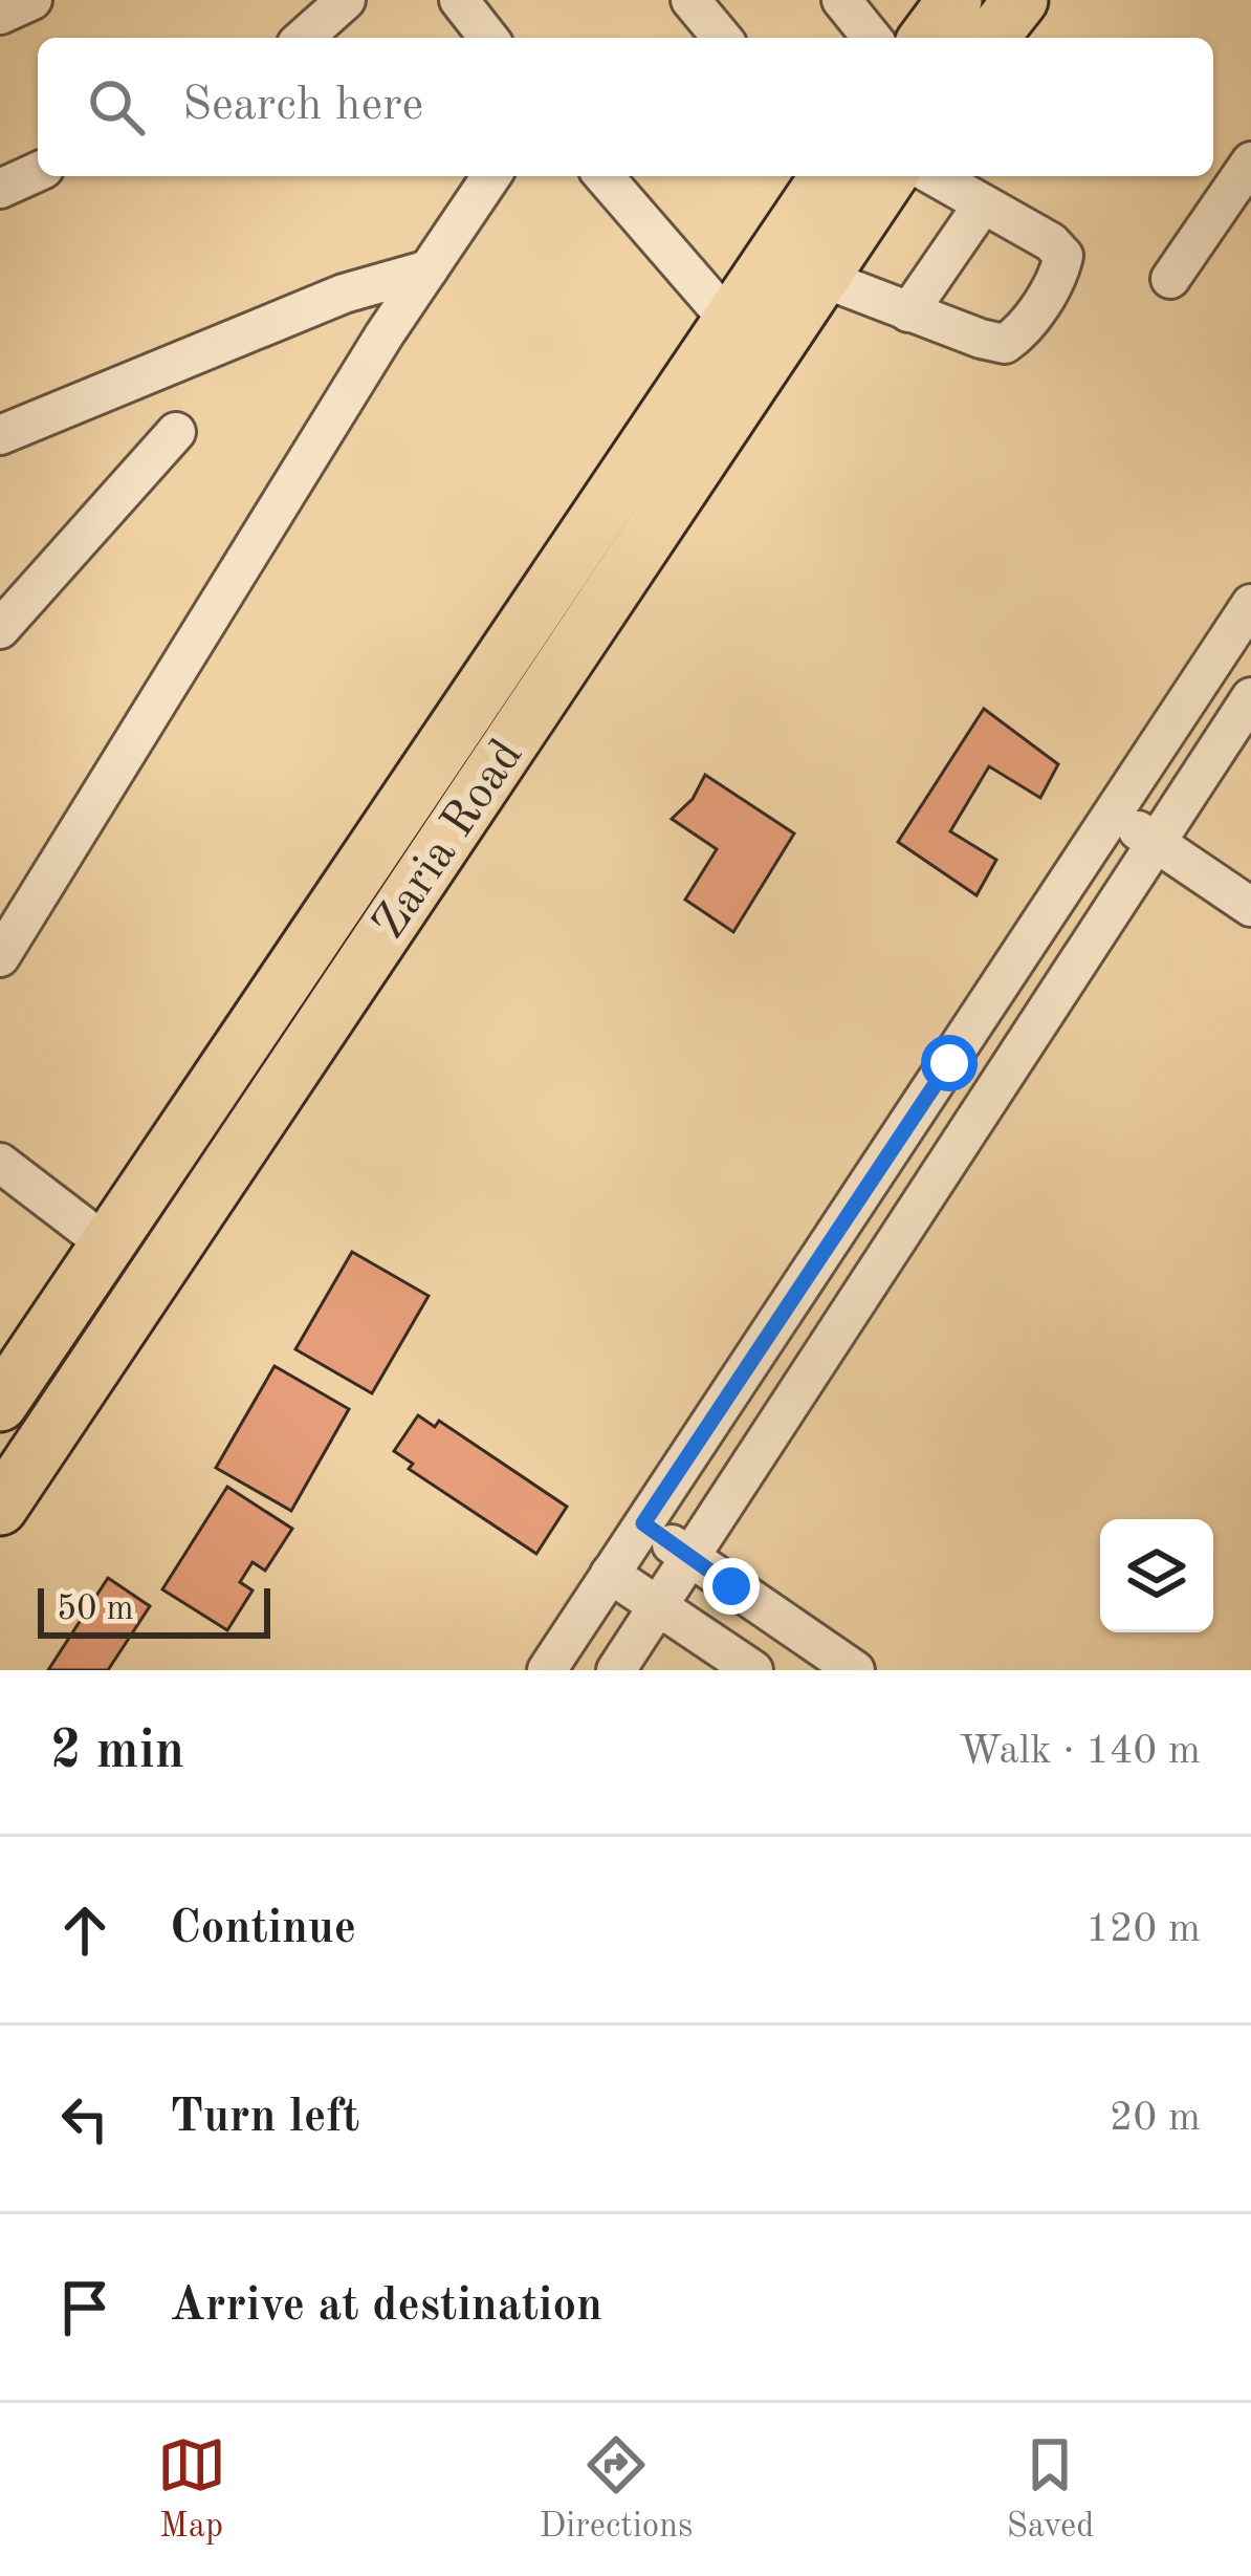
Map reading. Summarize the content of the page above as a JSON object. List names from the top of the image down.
{
  "streets": {
    "highway": ["Zaria Road"]
  },
  "scale_bar": "50 m",
  "page": {
    "search": "Search here",
    "scale": "50 m",
    "heading": ["2 min", "Walk · 140 m"],
    "list": [
      ["Continue", "120 m"],
      ["Turn left", "20 m"],
      "Arrive at destination"
    ],
    "nav": ["Map", "Directions", "Saved"]
  }
}
